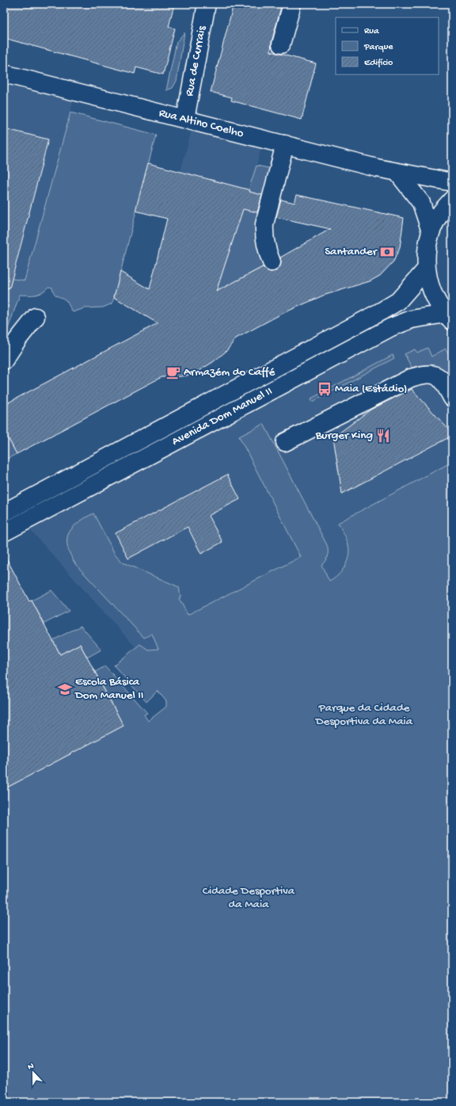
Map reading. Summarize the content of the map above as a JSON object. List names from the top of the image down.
{
  "streets": {
    "main road": ["Rua de Currais", "Rua Altino Coelho", "Avenida Dom Manuel II"]
  },
  "crossings": [
    ["Rua de Currais", "Rua Altino Coelho"]
  ],
  "parks": ["Parque da Cidade Desportiva da Maia", "Cidade Desportiva da Maia"],
  "places": {
    "bank": ["Santander"],
    "cafe": ["Armazém do Caffé"],
    "bus stop": ["Maia (Estádio)"],
    "restaurant": ["Burger King"],
    "school or university": ["Escola Básica Dom Manuel II"]
  },
  "legend": ["Rua", "Parque", "Edifício"],
  "north": "top"
}
